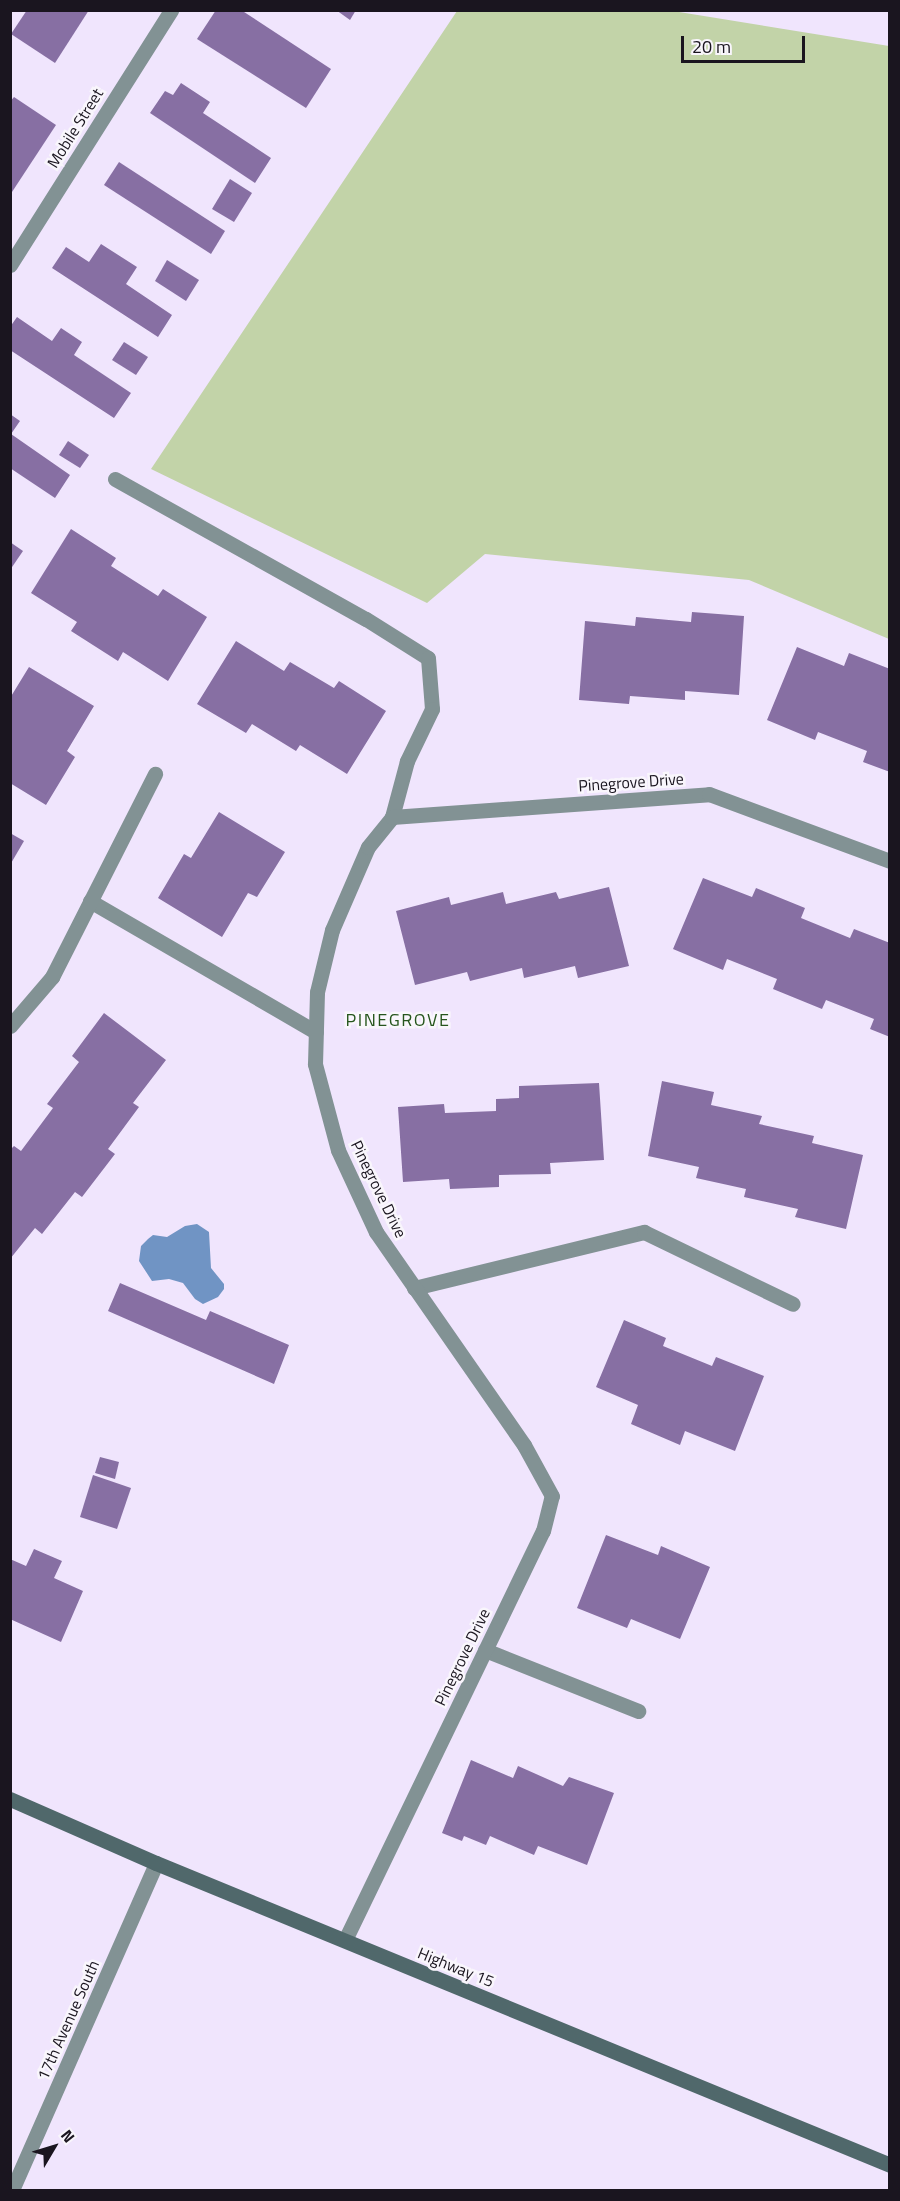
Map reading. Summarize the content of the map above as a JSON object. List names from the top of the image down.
{
  "streets": {
    "main road": ["Highway 15"],
    "street": ["Mobile Street", "Pinegrove Drive", "17th Avenue South"]
  },
  "crossings": [
    ["Pinegrove Drive", "Highway 15"],
    ["Highway 15", "17th Avenue South"]
  ],
  "districts": ["PINEGROVE"],
  "scale_bar": "20 m",
  "north": "top right"
}
